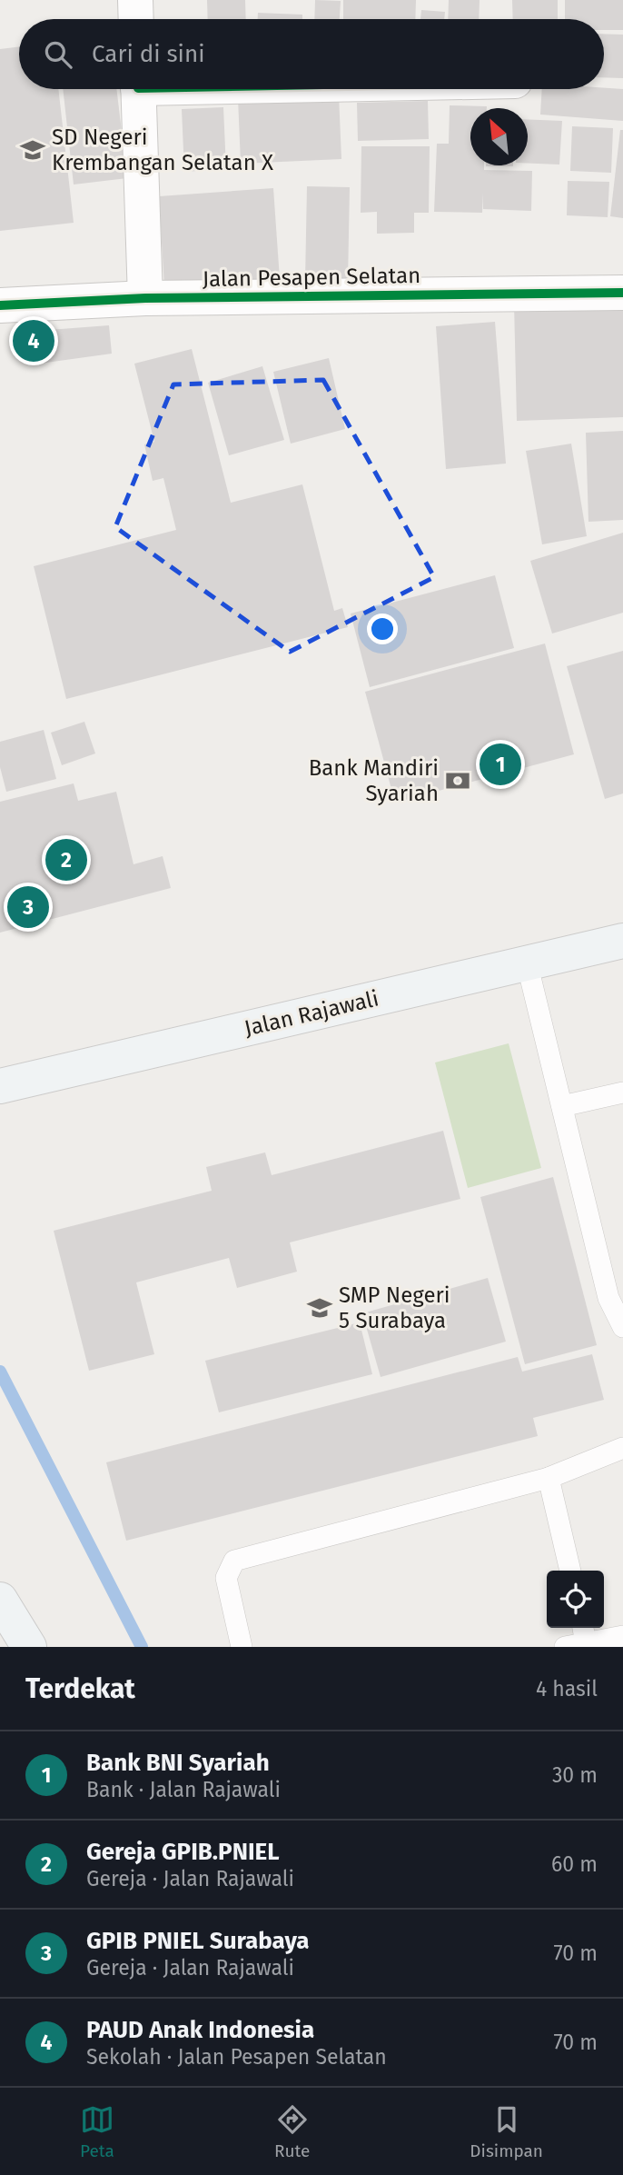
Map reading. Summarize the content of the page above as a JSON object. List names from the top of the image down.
{
  "streets": {
    "main road": ["Jalan Rajawali"],
    "street": ["Jalan Pesapen Selatan"]
  },
  "places": {
    "school or university": ["SD Negeri Krembangan Selatan X", "SMP Negeri 5 Surabaya"],
    "bank": ["Bank Mandiri Syariah"]
  },
  "north": "top left",
  "page": {
    "search": "Cari di sini",
    "pins": [
      "4",
      "1",
      "2",
      "3"
    ],
    "heading": ["Terdekat", "4 hasil"],
    "list": [
      {
        "mark": "1",
        "name": "Bank BNI Syariah",
        "note": "Bank · Jalan Rajawali",
        "value": "30 m"
      },
      {
        "mark": "2",
        "name": "Gereja GPIB.PNIEL",
        "note": "Gereja · Jalan Rajawali",
        "value": "60 m"
      },
      {
        "mark": "3",
        "name": "GPIB PNIEL Surabaya",
        "note": "Gereja · Jalan Rajawali",
        "value": "70 m"
      },
      {
        "mark": "4",
        "name": "PAUD Anak Indonesia",
        "note": "Sekolah · Jalan Pesapen Selatan",
        "value": "70 m"
      }
    ],
    "nav": ["Peta", "Rute", "Disimpan"]
  }
}
